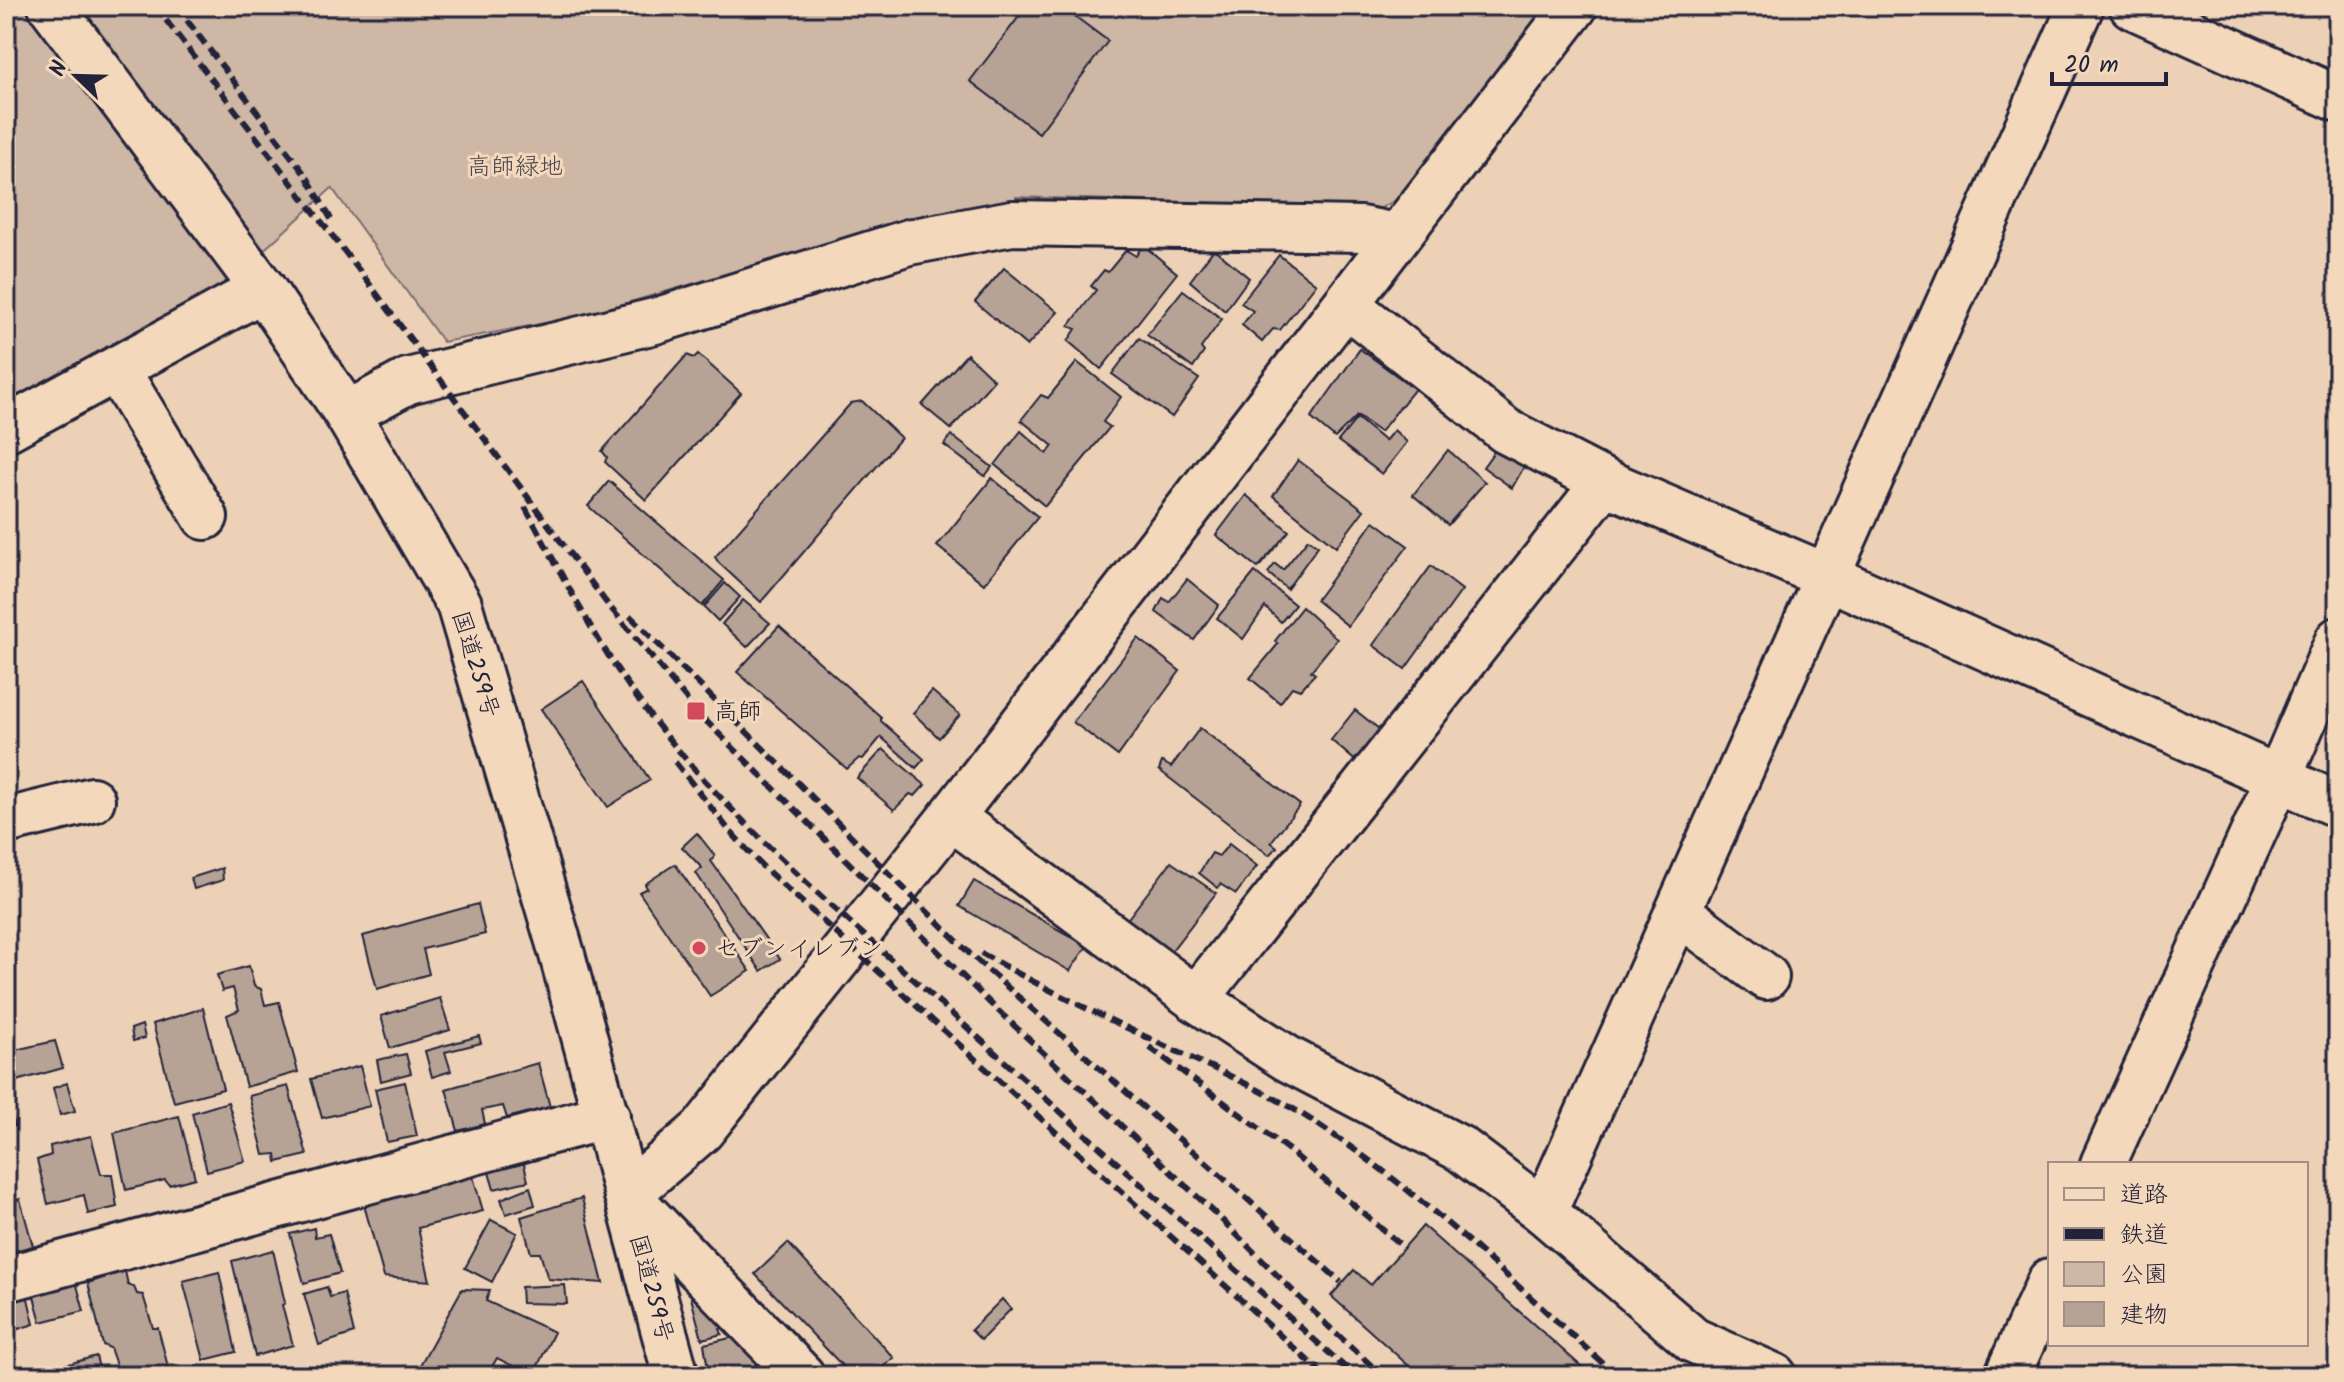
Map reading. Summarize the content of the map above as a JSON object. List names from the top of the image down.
{
  "streets": {
    "main road": ["国道259号"]
  },
  "parks": ["高師緑地"],
  "places": {
    "transit": ["高師"],
    "other": ["セブンイレブン"]
  },
  "legend": [
    "道路",
    "鉄道",
    "公園",
    "建物"
  ],
  "scale_bar": "20 m",
  "north": "top left"
}
